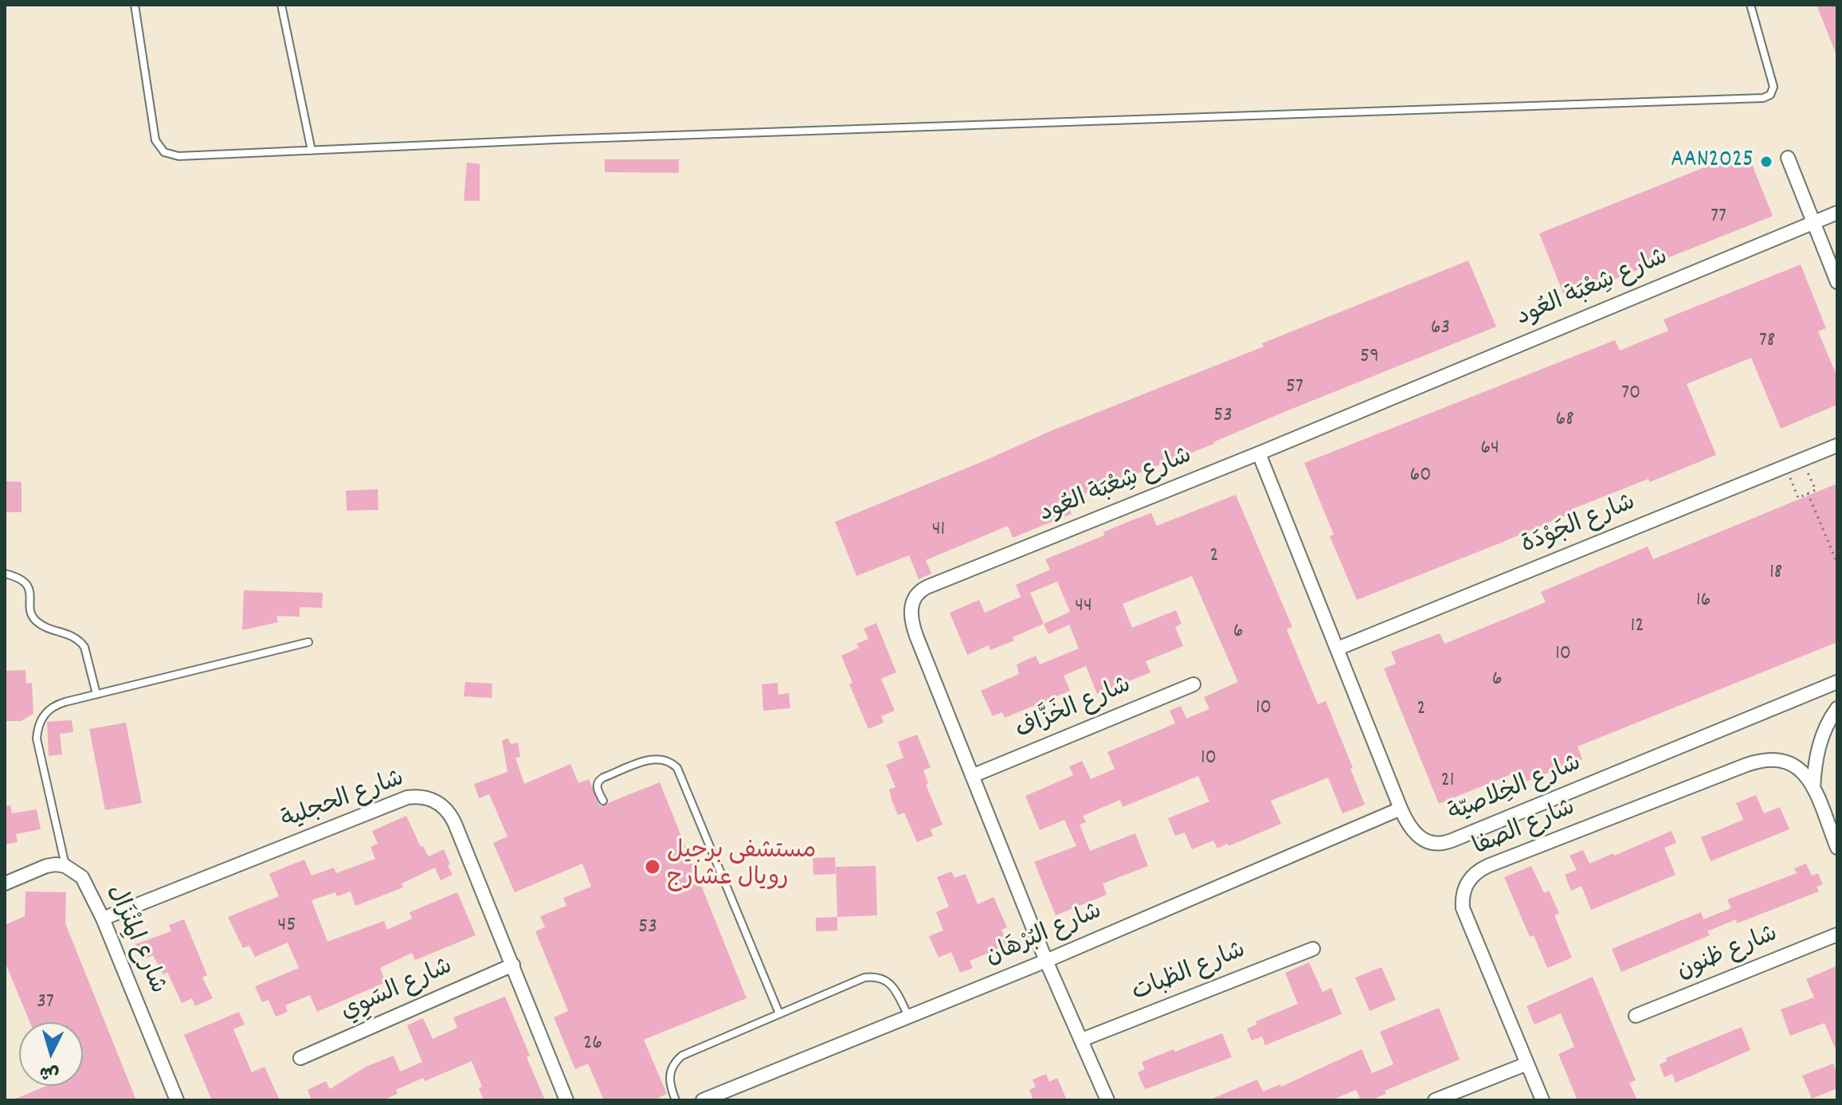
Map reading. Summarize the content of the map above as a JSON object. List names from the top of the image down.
{
  "streets": {
    "street": [
      "شارع شِعْبَة العُود",
      "شارع الجَوْدَة",
      "شارع الخَزَّاف",
      "شارع الخِلاصيّة",
      "شارع الحجلية",
      "شارع الصفا",
      "شارع البُرْهَان",
      "شارع المِنْزَال",
      "شارع ظنون",
      "شارع الظبات",
      "شارع السَوِي"
    ]
  },
  "crossings": [
    ["شارع شِعْبَة العُود", "شارع الخَزَّاف"],
    ["شارع شِعْبَة العُود", "شارع الخِلاصيّة"],
    ["شارع شِعْبَة العُود", "شارع البُرْهَان"],
    ["شارع شِعْبَة العُود", "شارع الظبات"],
    ["شارع الجَوْدَة", "شارع الخِلاصيّة"],
    ["شارع الخِلاصيّة", "شارع البُرْهَان"],
    ["شارع الحجلية", "شارع المِنْزَال"],
    ["شارع الحجلية", "شارع السَوِي"]
  ],
  "places": ["AAN2025", "مستشفى برجيل رويال عشارج"],
  "house_numbers": [
    "77",
    "63",
    "78",
    "59",
    "57",
    "70",
    "53",
    "68",
    "64",
    "60",
    "41",
    "2",
    "18",
    "16",
    "44",
    "12",
    "6",
    "10",
    "6",
    "10",
    "2",
    "10",
    "21",
    "45",
    "53",
    "37",
    "26"
  ],
  "north": "bottom"
}
